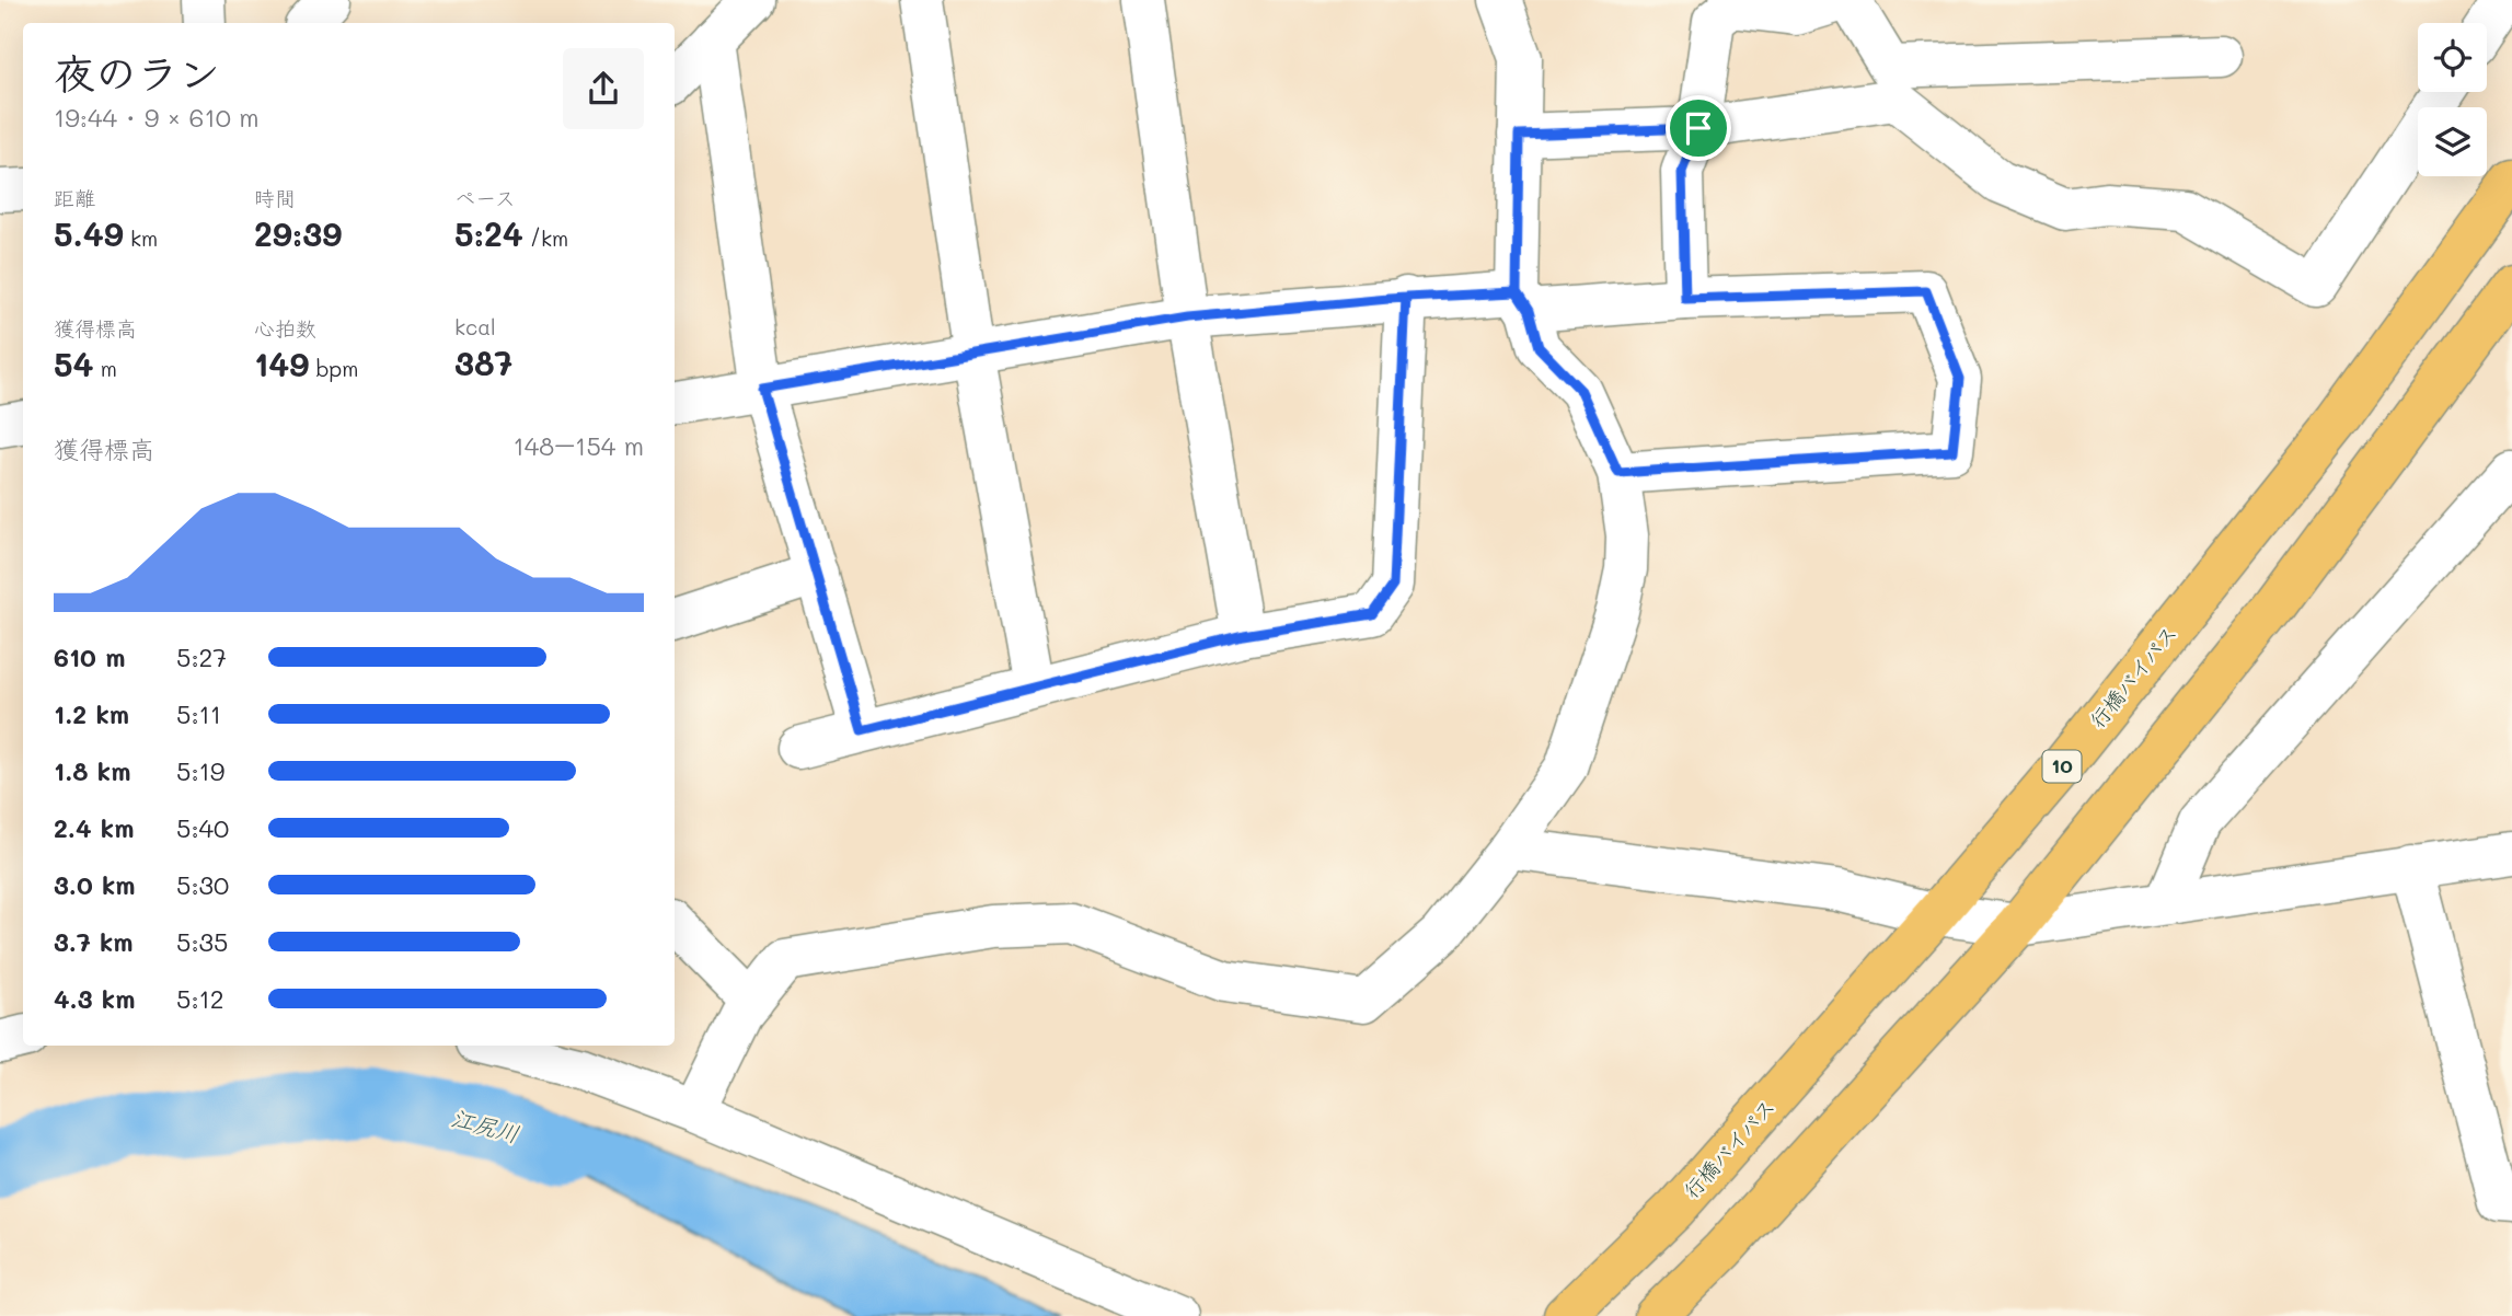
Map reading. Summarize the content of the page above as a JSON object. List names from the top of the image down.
{
  "streets": {
    "highway": ["行橋バイパス", "10"]
  },
  "water": ["江尻川"],
  "page": {
    "heading": ["夜のラン", "19:44 · 9 × 610 m"],
    "stats": [
      ["距離", "5.49 km"],
      ["時間", "29:39"],
      ["ペース", "5:24 /km"],
      ["獲得標高", "54 m"],
      ["心拍数", "149 bpm"],
      ["kcal", "387"]
    ],
    "chart": ["獲得標高", "148–154 m"],
    "list": [
      {
        "name": "610 m",
        "note": "5:27"
      },
      {
        "name": "1.2 km",
        "note": "5:11"
      },
      {
        "name": "1.8 km",
        "note": "5:19"
      },
      {
        "name": "2.4 km",
        "note": "5:40"
      },
      {
        "name": "3.0 km",
        "note": "5:30"
      },
      {
        "name": "3.7 km",
        "note": "5:35"
      },
      {
        "name": "4.3 km",
        "note": "5:12"
      }
    ]
  }
}
